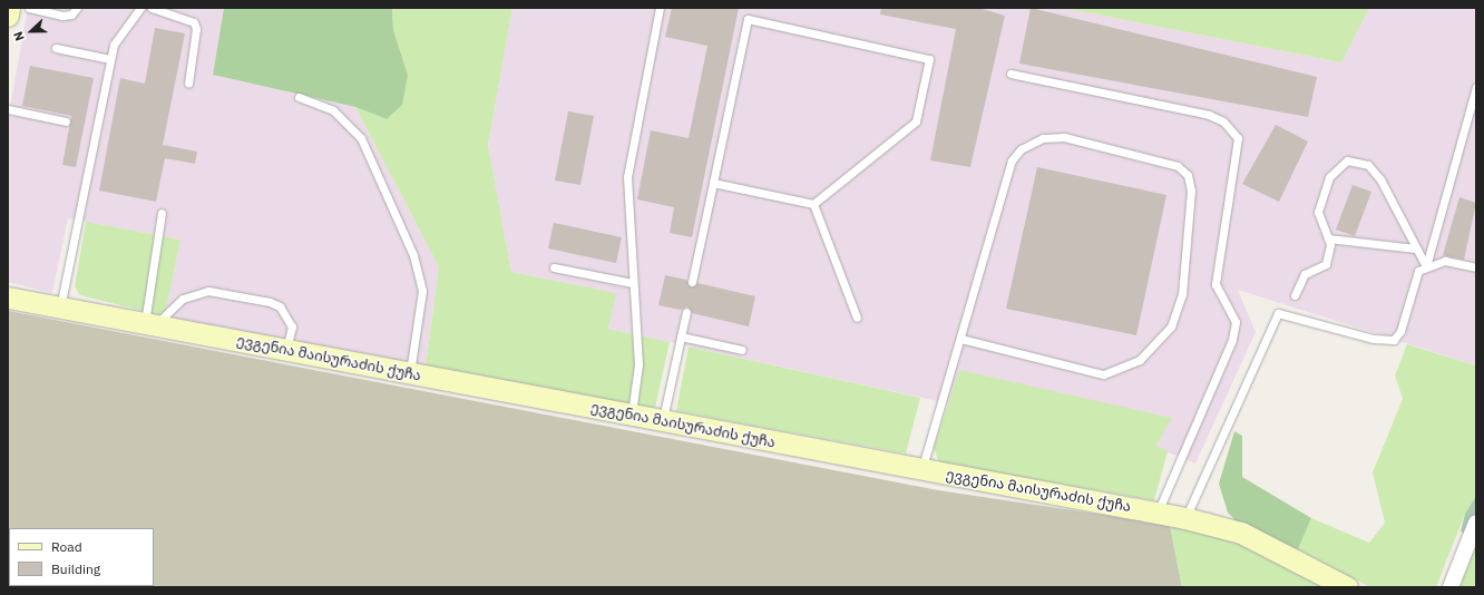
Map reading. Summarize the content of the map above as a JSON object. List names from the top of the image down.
{
  "streets": {
    "street": ["ევგენია მაისურაძის ქუჩა"]
  },
  "legend": ["Road", "Building"],
  "north": "left"
}
